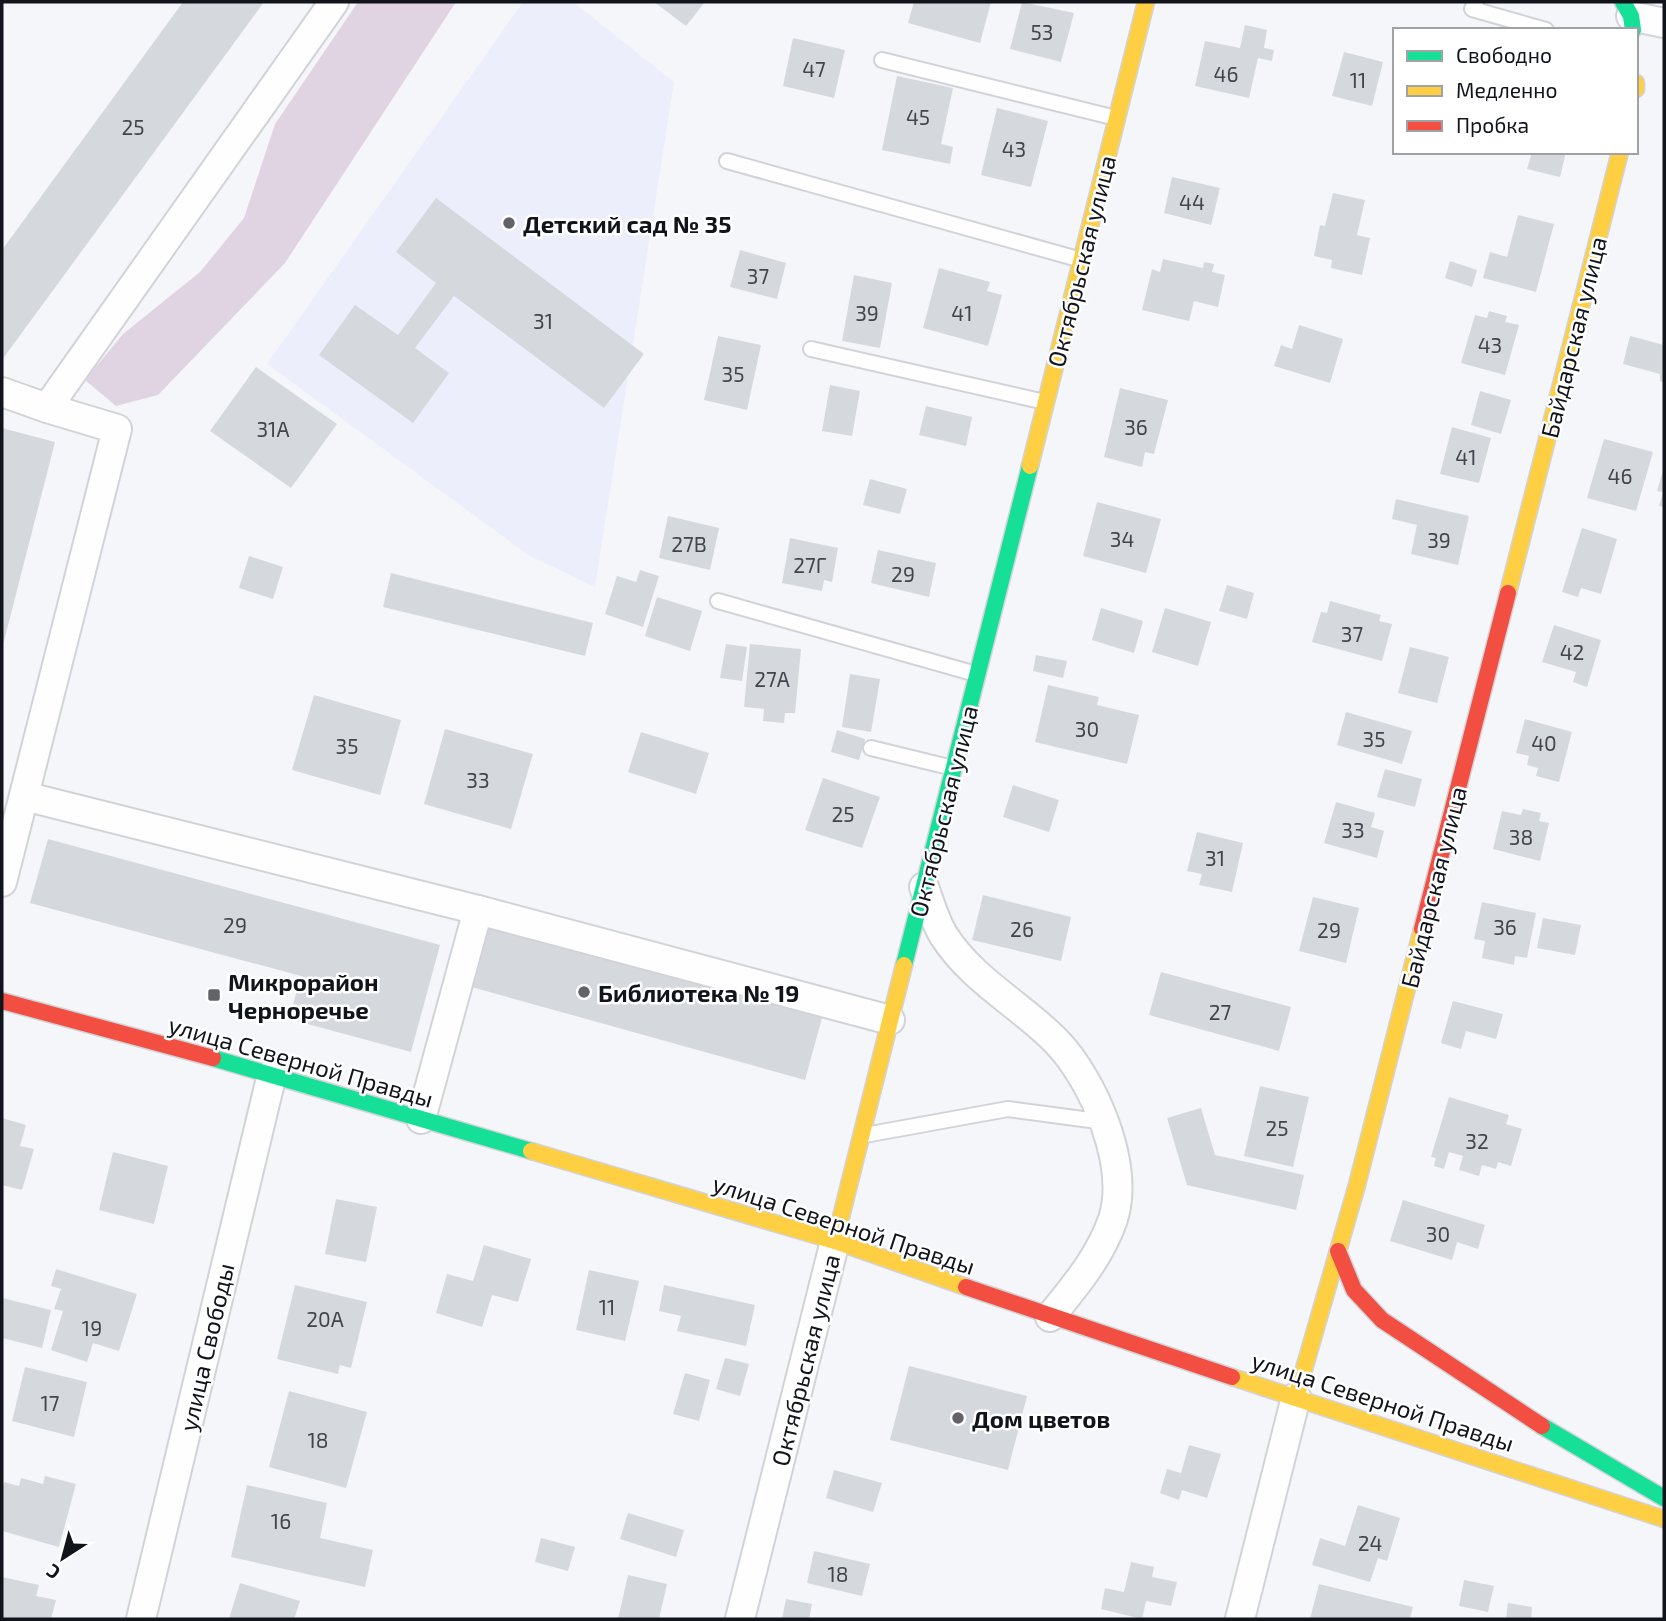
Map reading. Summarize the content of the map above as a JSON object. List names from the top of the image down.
{
  "streets": {
    "main road": ["Октябрьская улица", "Байдарская улица", "улица Северной Правды"],
    "street": ["улица Свободы"]
  },
  "crossings": [
    ["Октябрьская улица", "улица Северной Правды"],
    ["Байдарская улица", "улица Северной Правды"],
    ["улица Северной Правды", "улица Свободы"]
  ],
  "places": {
    "other": ["Детский сад № 35", "Библиотека № 19", "Дом цветов"],
    "transit": ["Микрорайон Черноречье"]
  },
  "house_numbers": [
    "53",
    "47",
    "46",
    "11",
    "45",
    "25",
    "43",
    "44",
    "37",
    "39",
    "41",
    "31",
    "43",
    "35",
    "36",
    "31А",
    "41",
    "46",
    "34",
    "39",
    "27В",
    "27Г",
    "29",
    "37",
    "42",
    "27А",
    "30",
    "35",
    "40",
    "35",
    "33",
    "25",
    "33",
    "38",
    "31",
    "29",
    "36",
    "26",
    "29",
    "27",
    "25",
    "32",
    "30",
    "11",
    "20А",
    "19",
    "17",
    "18",
    "16",
    "24",
    "18"
  ],
  "legend": ["Свободно", "Медленно", "Пробка"],
  "north": "bottom left"
}
